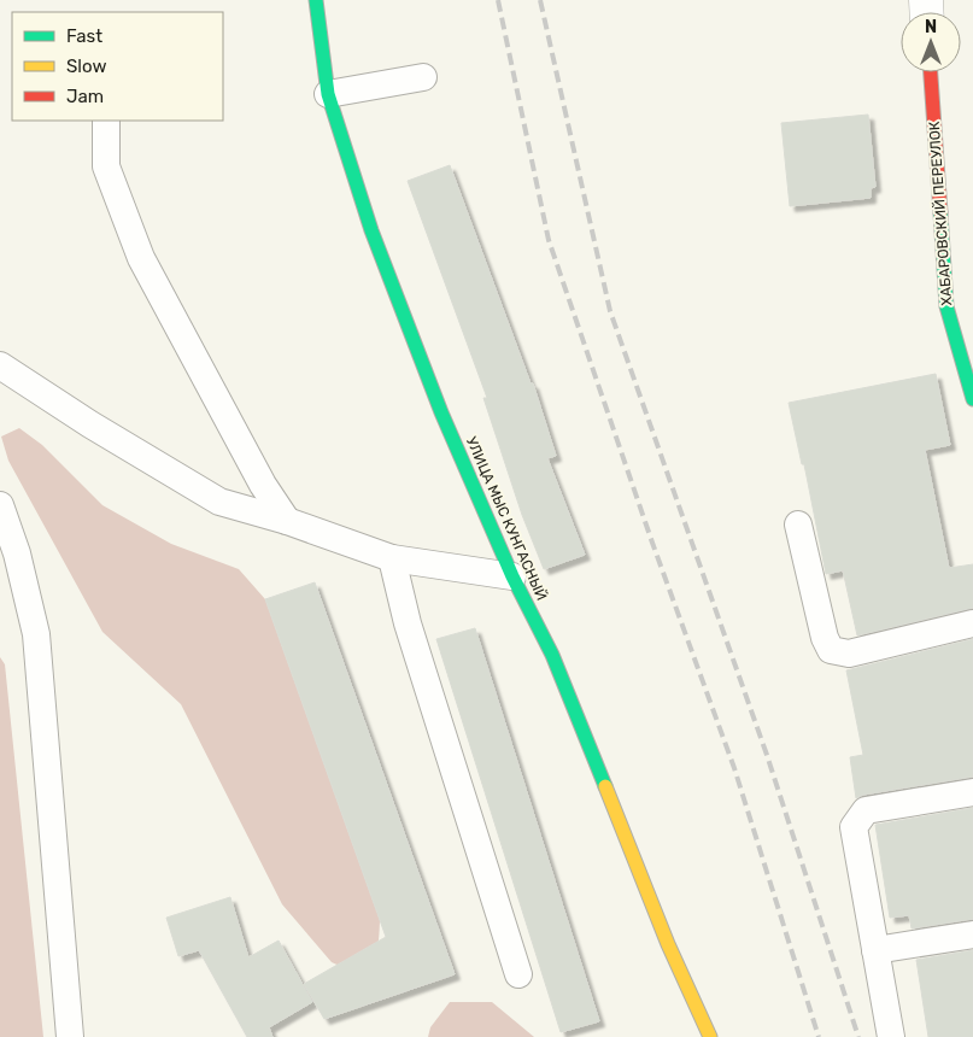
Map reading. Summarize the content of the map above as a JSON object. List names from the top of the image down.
{
  "streets": {
    "street": ["ХАБАРОВСКИЙ ПЕРЕУЛОК", "УЛИЦА МЫС КУНГАСНЫЙ"]
  },
  "legend": ["Fast", "Slow", "Jam"],
  "north": "top"
}
